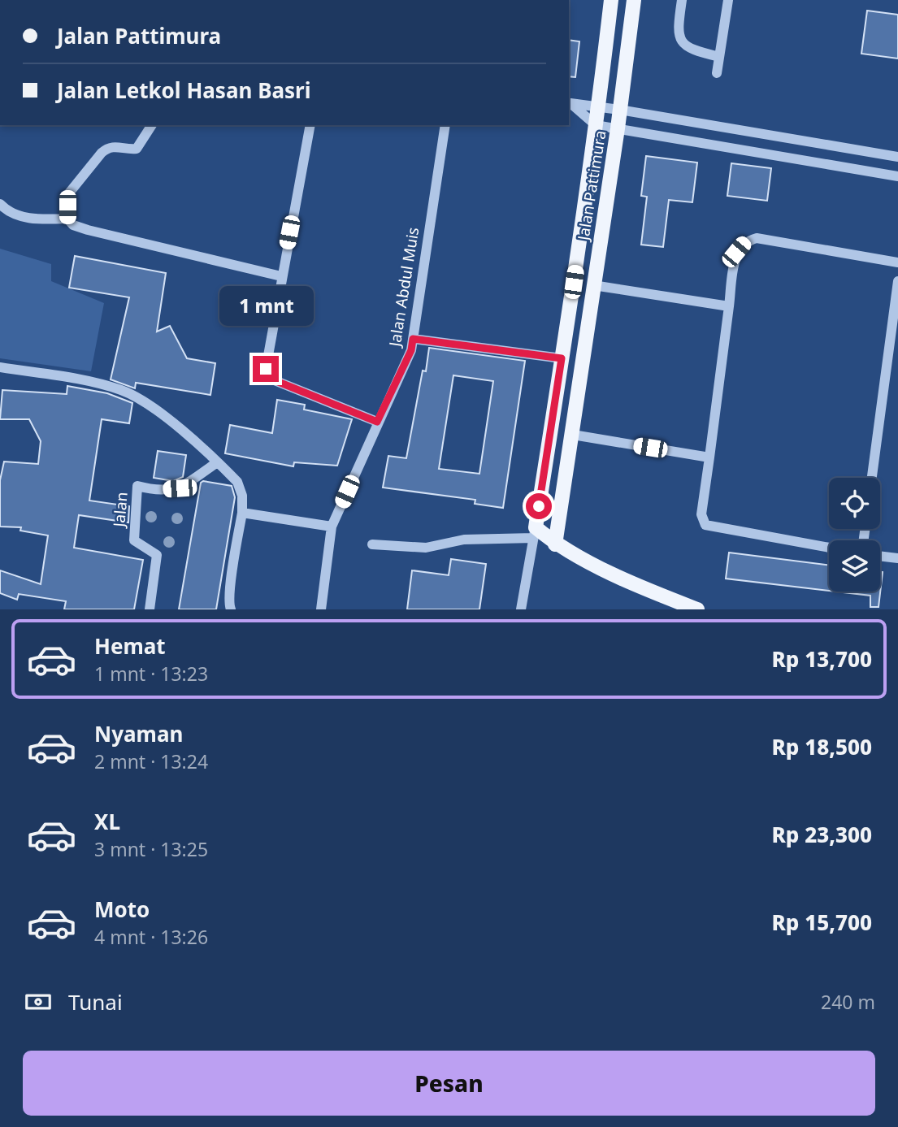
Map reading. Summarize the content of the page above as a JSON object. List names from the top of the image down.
{
  "streets": {
    "main road": ["Jalan Pattimura"],
    "street": ["Jalan Abdul Muis", "Jalan"]
  },
  "page": {
    "banner": ["Jalan Pattimura", "Jalan Letkol Hasan Basri"],
    "bubble": "1 mnt",
    "list": [
      {
        "name": "Hemat",
        "note": "1 mnt · 13:23",
        "value": "Rp 13,700"
      },
      {
        "name": "Nyaman",
        "note": "2 mnt · 13:24",
        "value": "Rp 18,500"
      },
      {
        "name": "XL",
        "note": "3 mnt · 13:25",
        "value": "Rp 23,300"
      },
      {
        "name": "Moto",
        "note": "4 mnt · 13:26",
        "value": "Rp 15,700"
      }
    ],
    "pay": ["Tunai", "240 m"],
    "buttons": "Pesan"
  }
}
